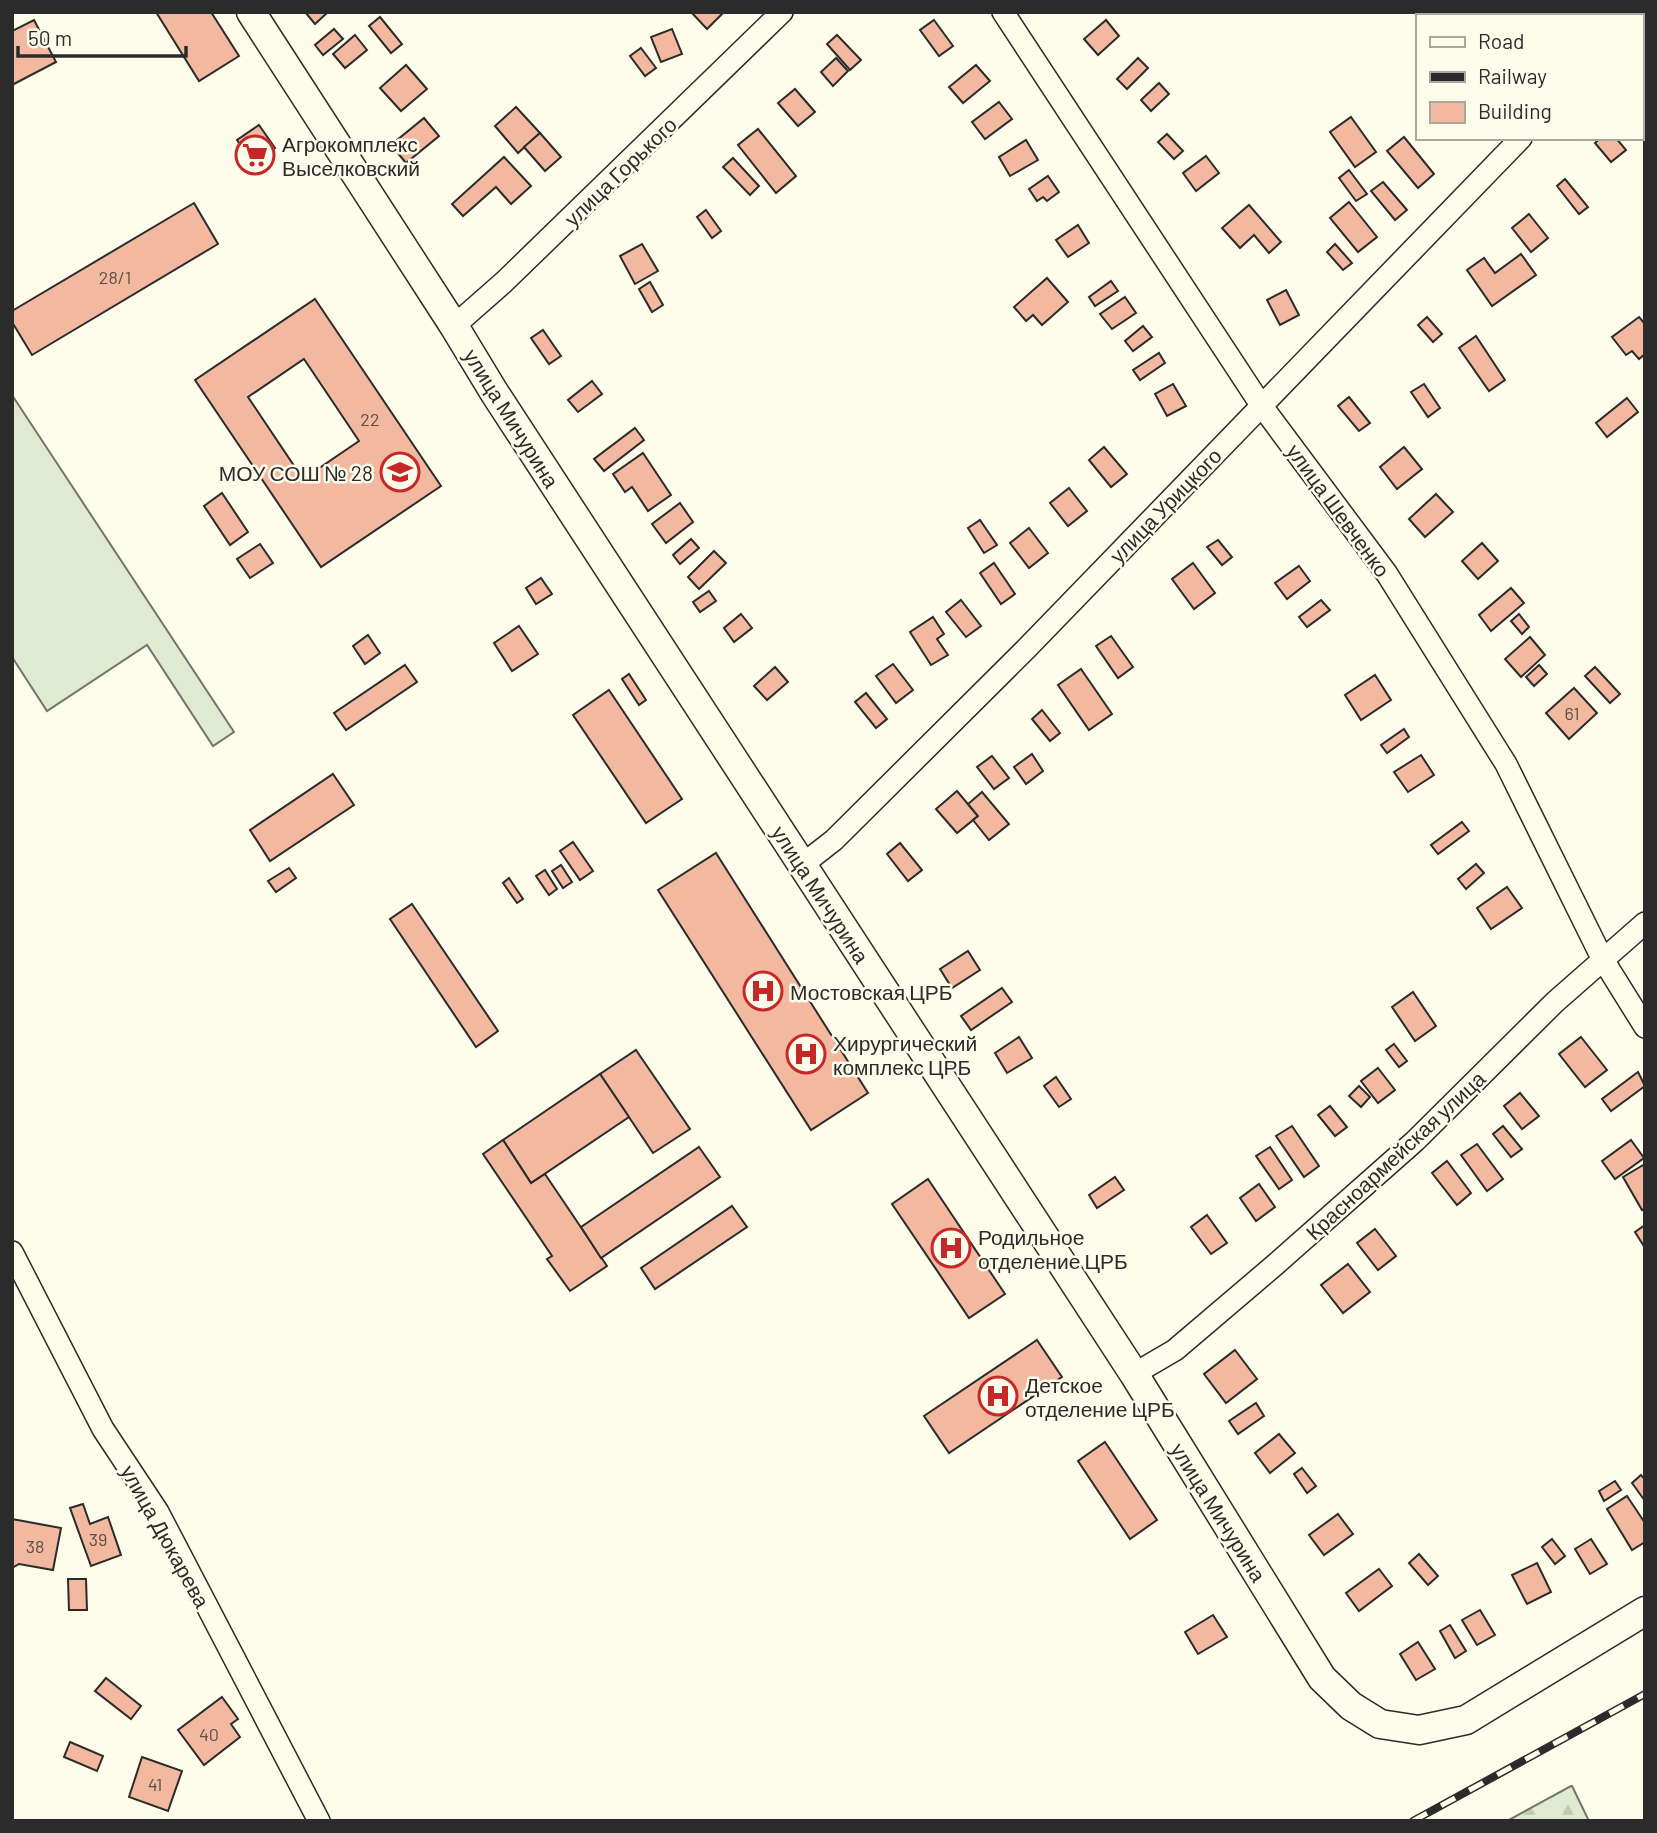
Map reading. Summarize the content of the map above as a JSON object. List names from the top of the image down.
{
  "streets": {
    "street": [
      "улица Горького",
      "улица Мичурина",
      "улица Урицкого",
      "улица Шевченко",
      "Красноармейская улица",
      "улица Дюкарева"
    ]
  },
  "crossings": [
    ["улица Горького", "улица Мичурина"],
    ["улица Мичурина", "улица Урицкого"],
    ["улица Мичурина", "Красноармейская улица"],
    ["улица Урицкого", "улица Шевченко"],
    ["улица Шевченко", "Красноармейская улица"]
  ],
  "places": {
    "supermarket": ["Агрокомплекс Выселковский"],
    "school or university": ["МОУ СОШ № 28"],
    "hospital": [
      "Мостовская ЦРБ",
      "Хирургический комплекс ЦРБ",
      "Родильное отделение ЦРБ",
      "Детское отделение ЦРБ"
    ]
  },
  "house_numbers": [
    "28/1",
    "22",
    "61",
    "39",
    "38",
    "40",
    "41"
  ],
  "legend": ["Road", "Railway", "Building"],
  "scale_bar": "50 m"
}
